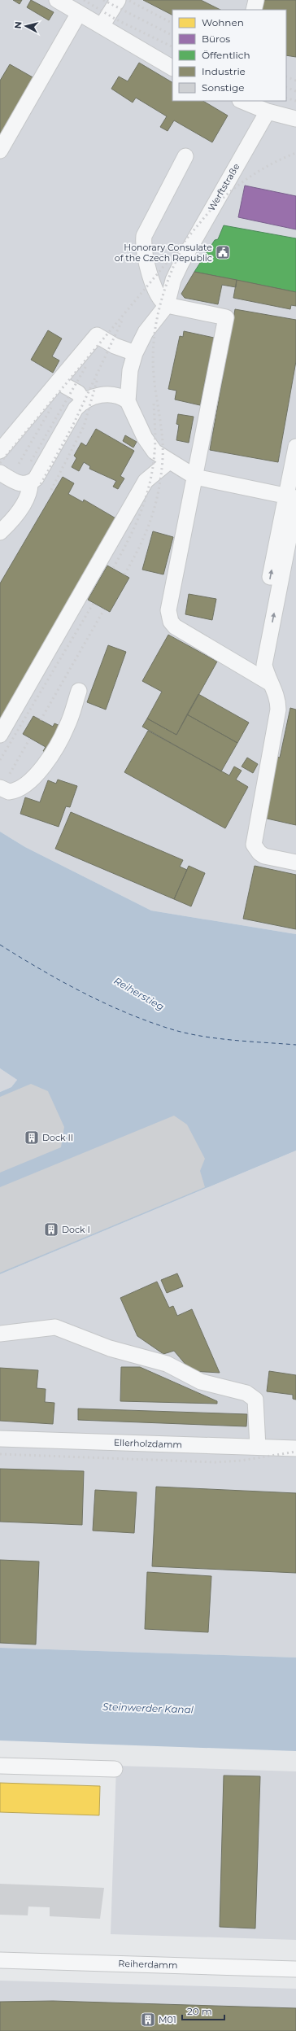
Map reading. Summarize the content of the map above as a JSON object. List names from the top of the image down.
{
  "streets": {
    "street": ["Werftstraße", "Ellerholzdamm", "Reiherdamm"]
  },
  "water": ["Reiherstieg", "Steinwerder Kanal"],
  "places": {
    "public building": ["Honorary Consulate of the Czech Republic"],
    "building": ["Dock II", "Dock I", "M01"]
  },
  "legend": [
    "Wohnen",
    "Büros",
    "Öffentlich",
    "Industrie",
    "Sonstige"
  ],
  "scale_bar": "20 m",
  "north": "left"
}
